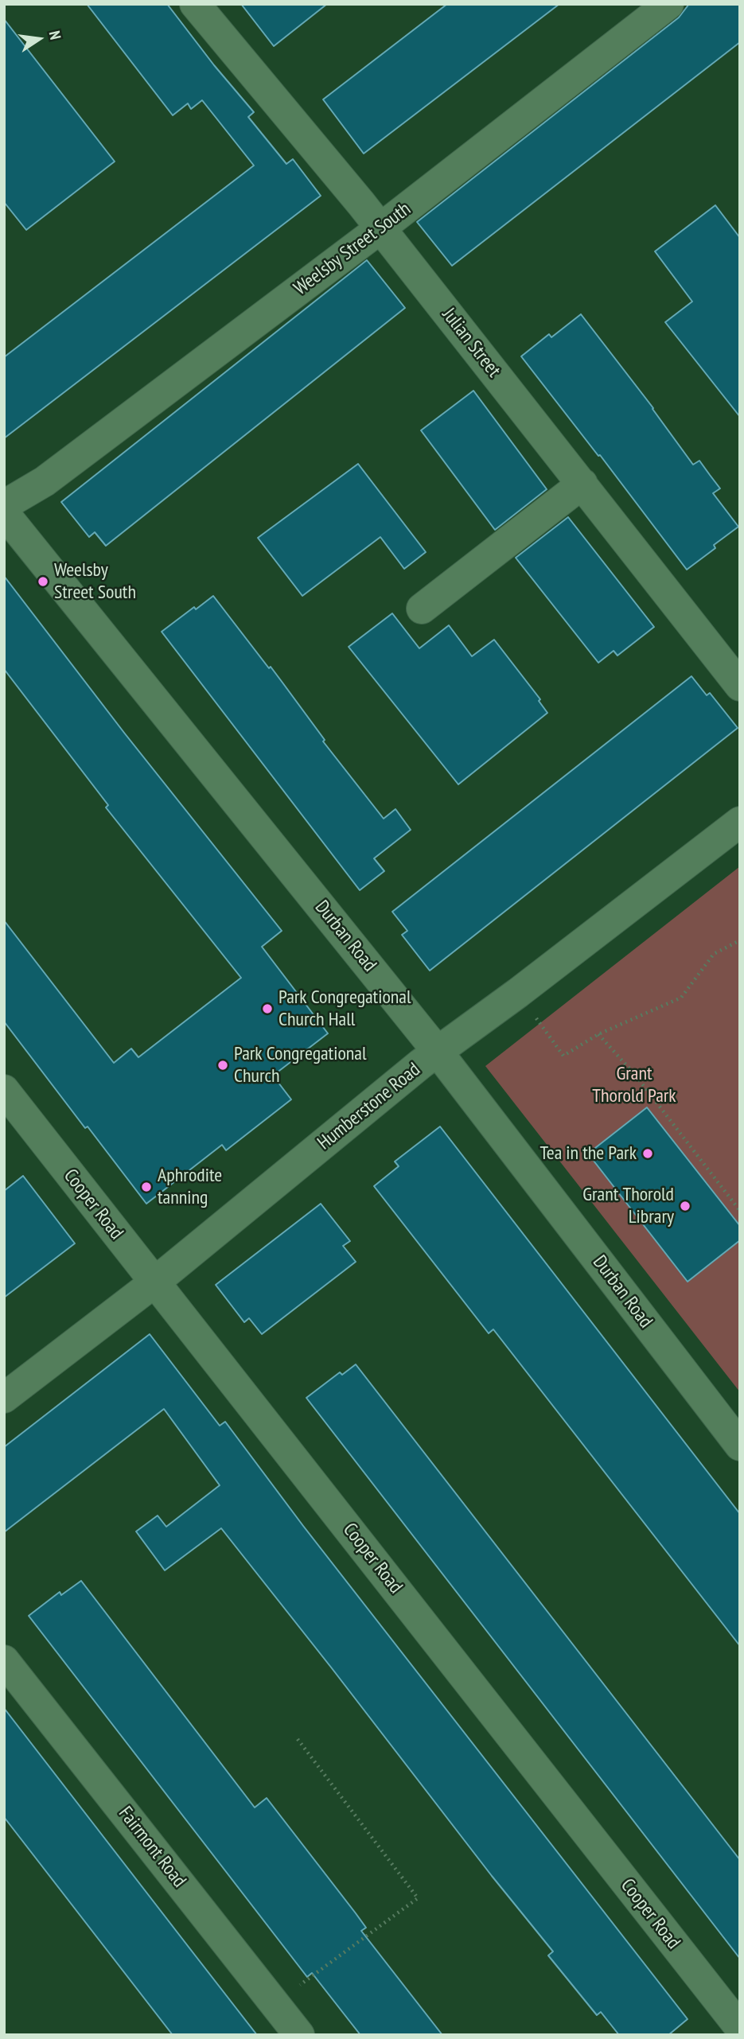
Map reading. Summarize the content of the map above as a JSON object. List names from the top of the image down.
{
  "streets": {
    "street": [
      "Weelsby Street South",
      "Julian Street",
      "Durban Road",
      "Humberstone Road",
      "Cooper Road",
      "Fairmont Road"
    ]
  },
  "crossings": [
    ["Weelsby Street South", "Julian Street"],
    ["Durban Road", "Humberstone Road"],
    ["Humberstone Road", "Cooper Road"]
  ],
  "parks": ["Grant Thorold Park"],
  "places": [
    "Weelsby Street South",
    "Park Congregational Church Hall",
    "Park Congregational Church",
    "Tea in the Park",
    "Aphrodite tanning",
    "Grant Thorold Library"
  ],
  "north": "right"
}
